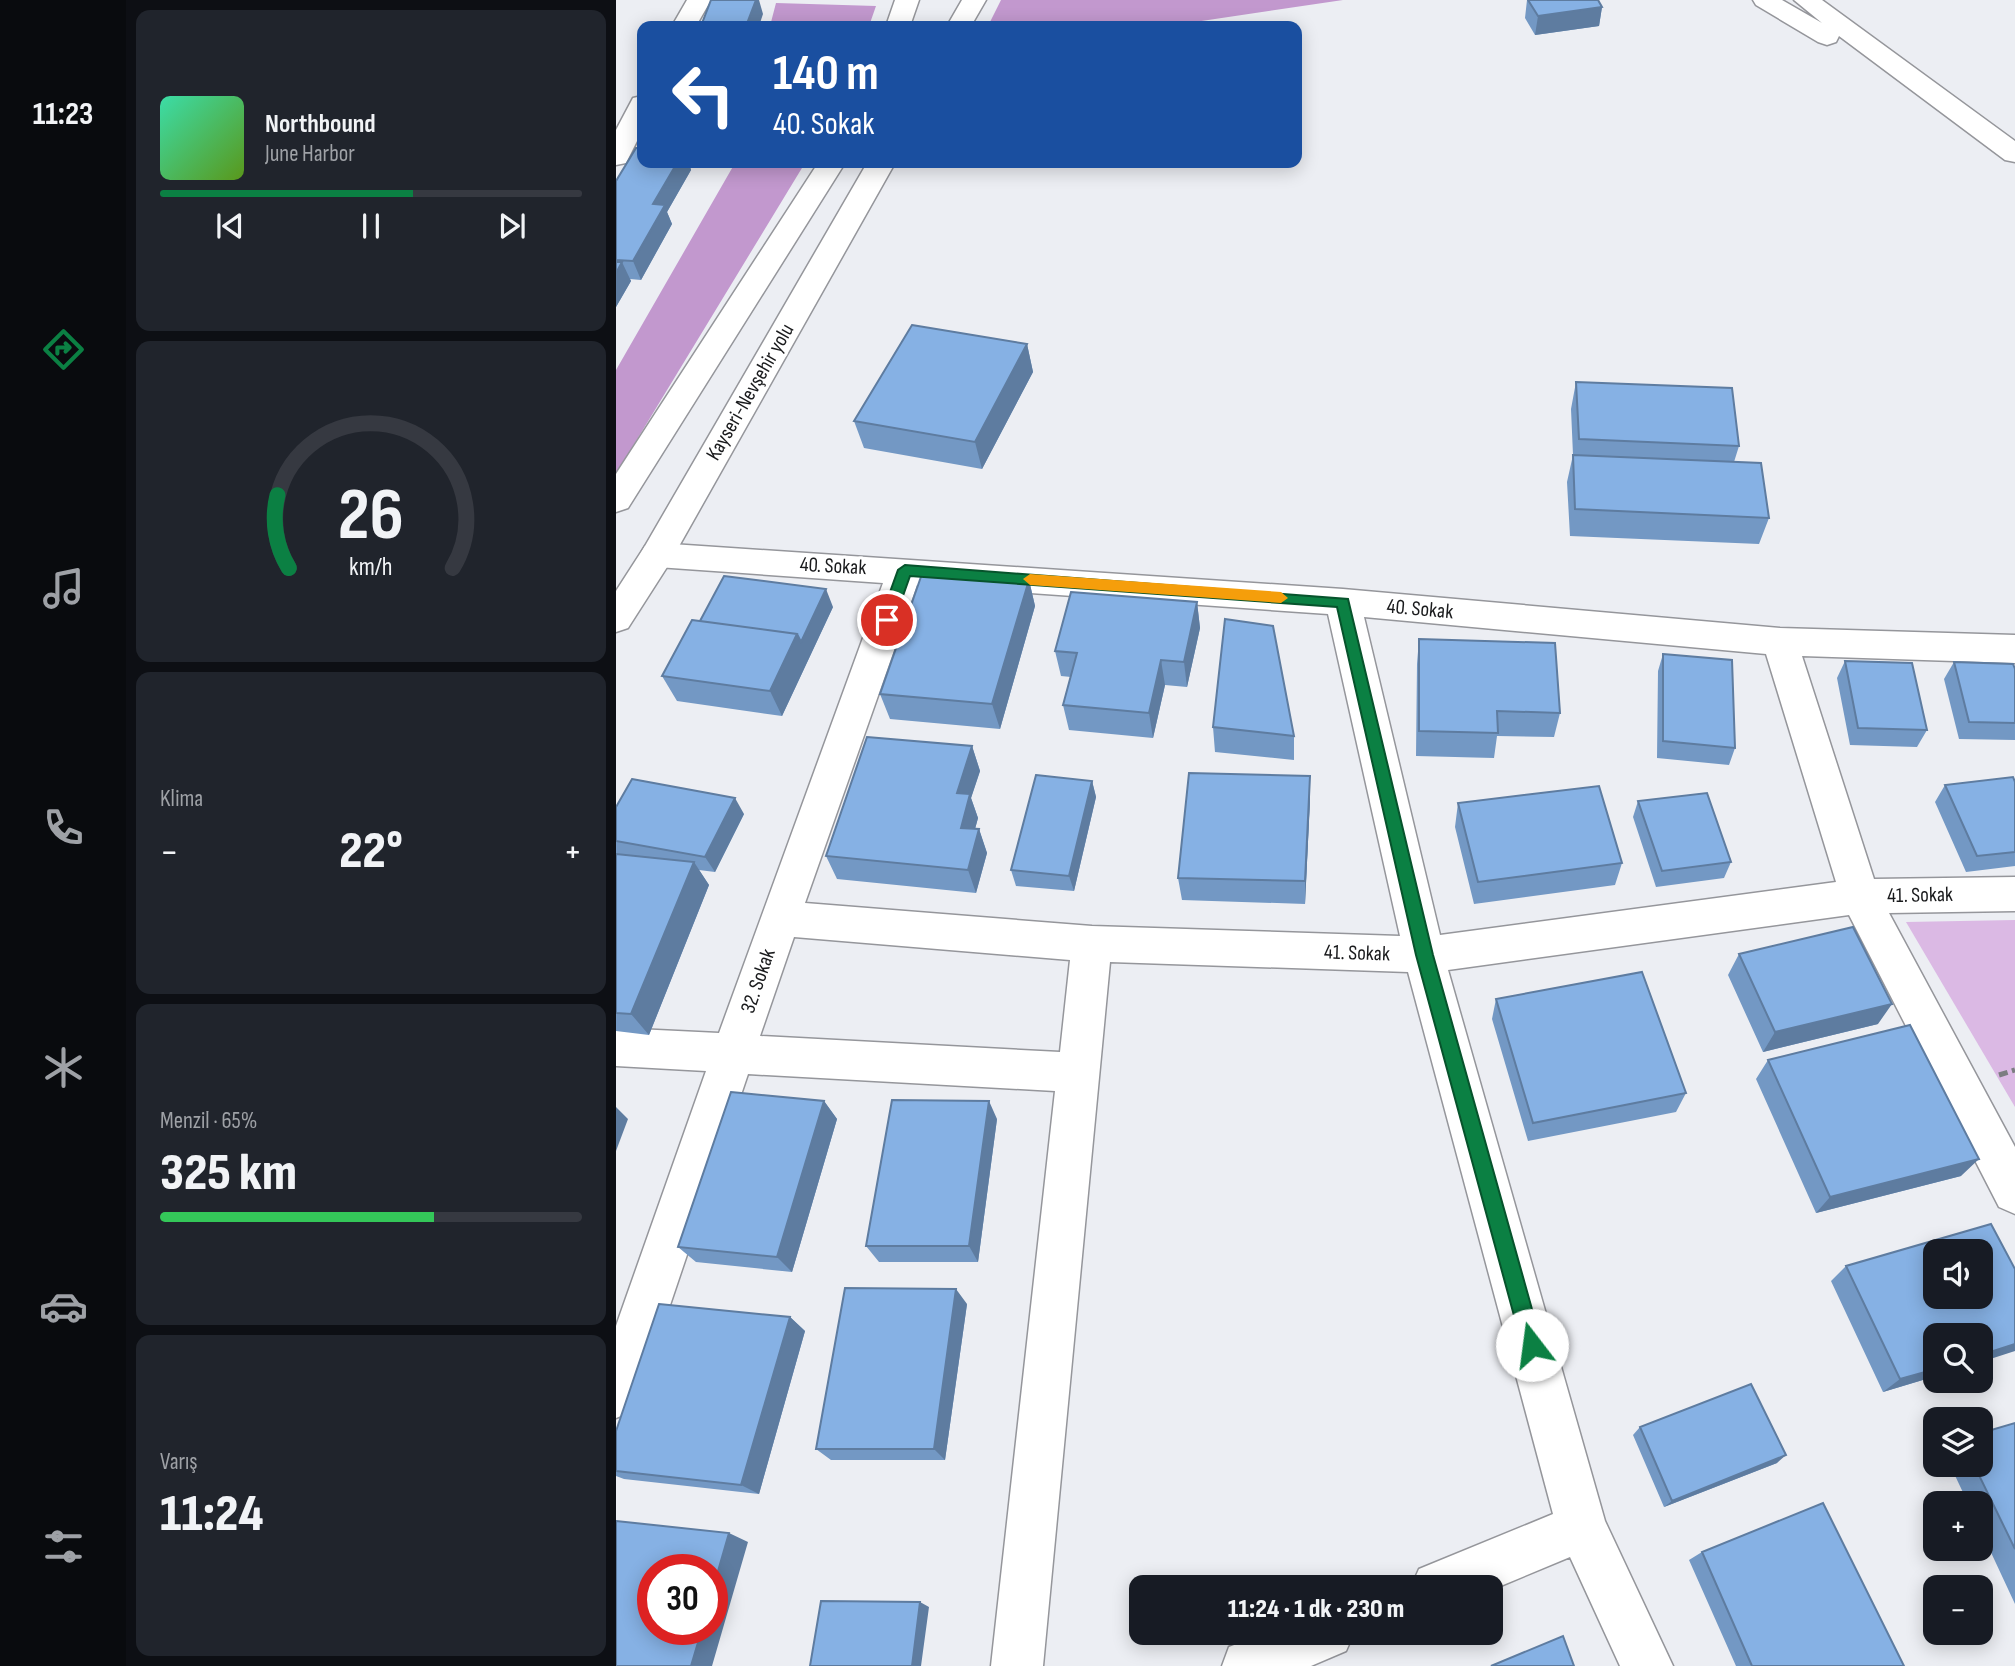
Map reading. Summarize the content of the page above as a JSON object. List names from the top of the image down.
{
  "streets": {
    "main road": [
      "Kayseri-Nevşehir yolu",
      "40. Sokak",
      "41. Sokak",
      "32. Sokak"
    ]
  },
  "crossings": [
    ["Kayseri-Nevşehir yolu", "40. Sokak"],
    ["40. Sokak", "32. Sokak"],
    ["41. Sokak", "32. Sokak"]
  ],
  "page": {
    "tabs": "11:23",
    "turn": ["140 m", "40. Sokak"],
    "song": ["Northbound", "June Harbor"],
    "tile": [
      "Klima",
      ["Menzil · 65%", "325 km"],
      ["Varış", "11:24"]
    ],
    "heat": ["−", "22°", "+"],
    "map_buttons": ["+", "−"],
    "limit": "30",
    "trip": "11:24 · 1 dk · 230 m",
    "gauge": ["26", "km/h"]
  }
}
